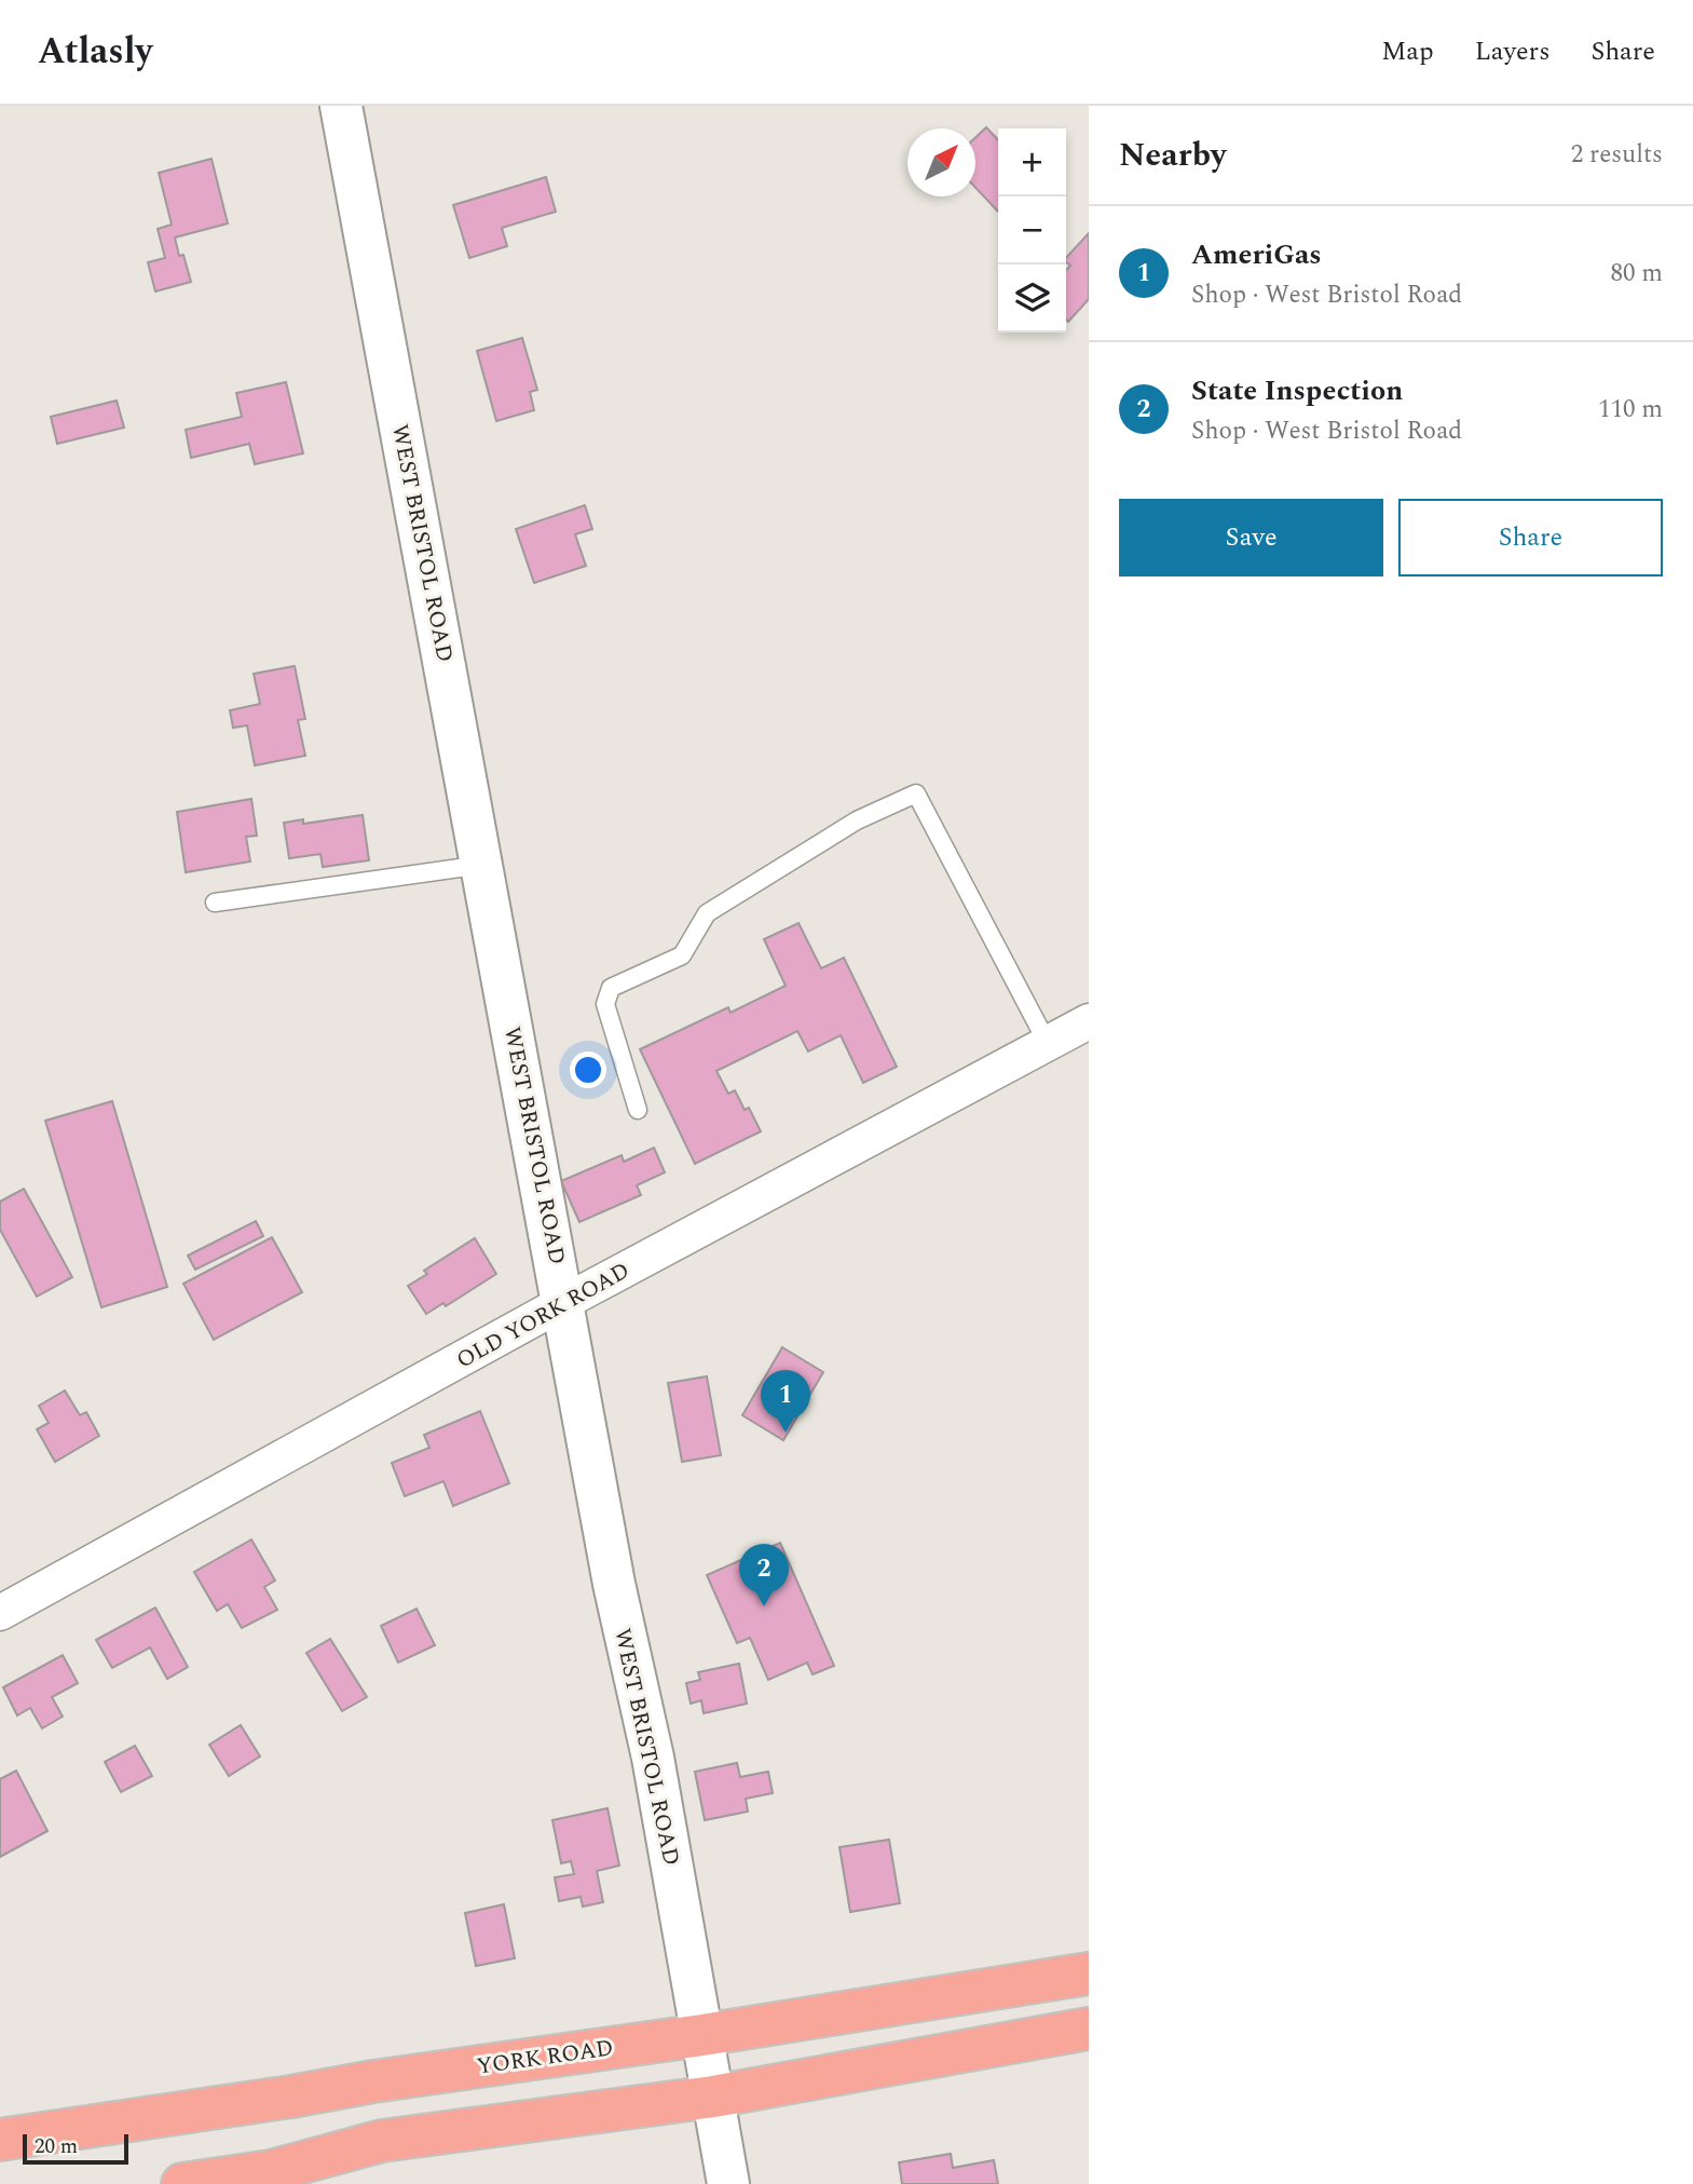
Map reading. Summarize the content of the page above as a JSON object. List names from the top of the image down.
{
  "streets": {
    "highway": ["YORK ROAD"],
    "main road": ["WEST BRISTOL ROAD"],
    "street": ["OLD YORK ROAD"]
  },
  "crossings": [
    ["WEST BRISTOL ROAD", "OLD YORK ROAD"],
    ["WEST BRISTOL ROAD", "YORK ROAD"]
  ],
  "scale_bar": "20 m",
  "north": "top right",
  "page": {
    "header": "Atlasly",
    "nav": ["Map", "Layers", "Share"],
    "heading": ["Nearby", "2 results"],
    "map_buttons": ["+", "−"],
    "list": [
      {
        "mark": "1",
        "name": "AmeriGas",
        "note": "Shop · West Bristol Road",
        "value": "80 m"
      },
      {
        "mark": "2",
        "name": "State Inspection",
        "note": "Shop · West Bristol Road",
        "value": "110 m"
      }
    ],
    "buttons": ["Save", "Share"],
    "pins": ["1", "2"],
    "scale": "20 m"
  }
}
